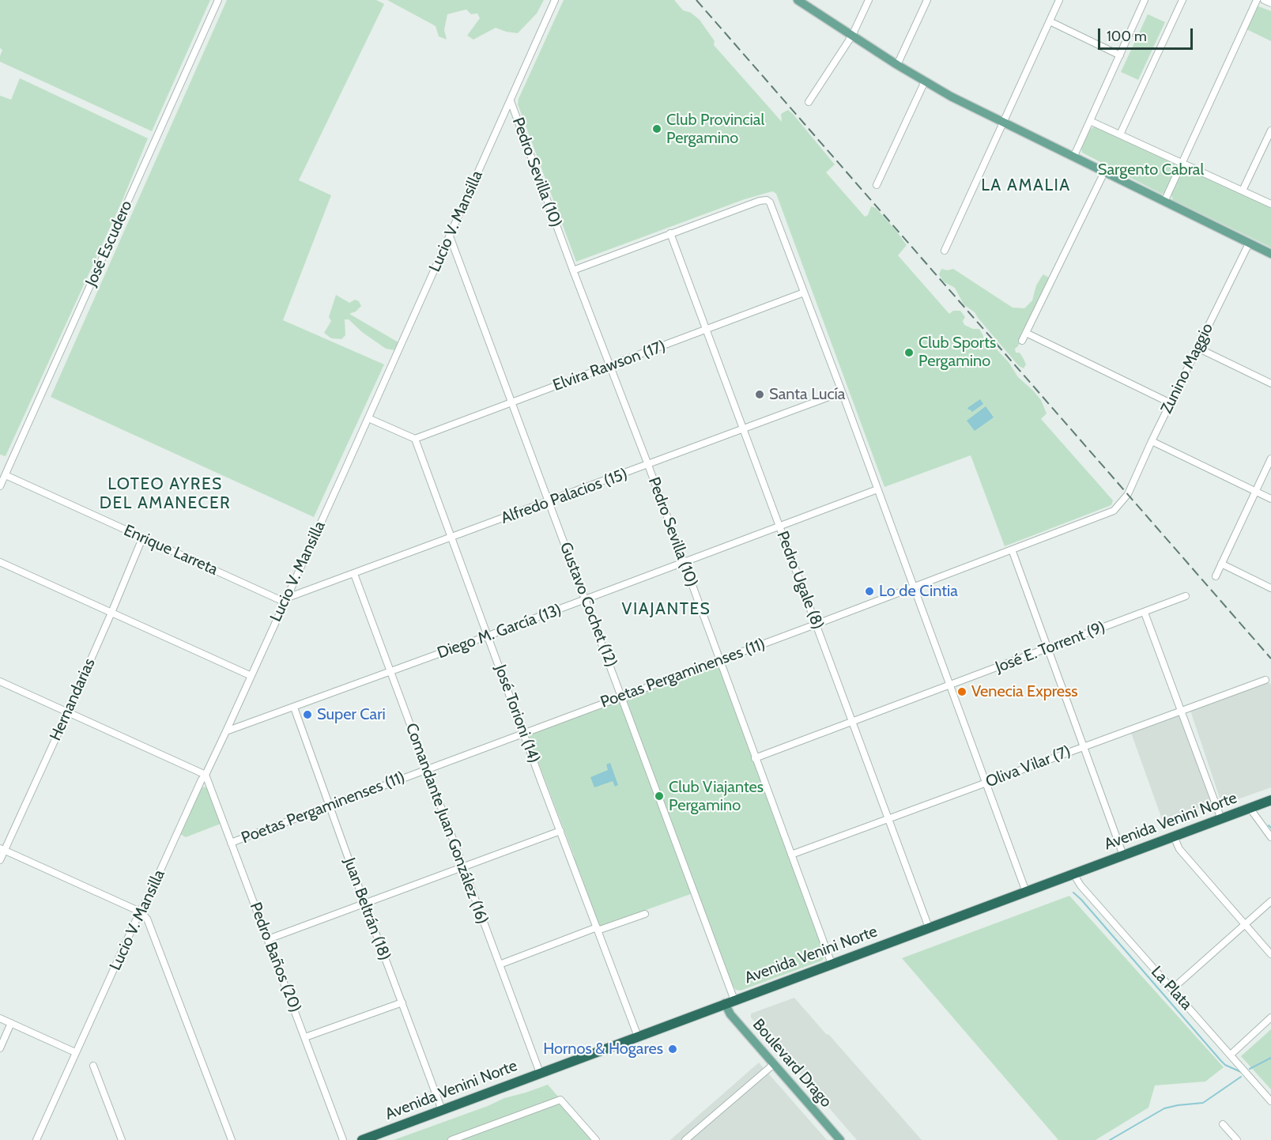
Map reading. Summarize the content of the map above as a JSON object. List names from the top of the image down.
{
  "streets": {
    "highway": ["Avenida Venini Norte"],
    "main road": ["Boulevard Drago"],
    "street": [
      "Pedro Sevilla (10)",
      "Lucio V. Mansilla",
      "José Escudero",
      "Elvira Rawson (17)",
      "Zunino Maggio",
      "Alfredo Palacios (15)",
      "Enrique Larreta",
      "Pedro Ugale (8)",
      "Gustavo Cochet (12)",
      "Diego M. García (13)",
      "José E. Torrent (9)",
      "Poetas Pergaminenses (11)",
      "Hernandarias",
      "José Torioni (14)",
      "Oliva Vilar (7)",
      "Comandante Juan González (16)",
      "Juan Beltrán (18)",
      "Pedro Baños (20)",
      "La Plata"
    ]
  },
  "crossings": [
    ["Pedro Sevilla (10)", "Lucio V. Mansilla"],
    ["Pedro Sevilla (10)", "Elvira Rawson (17)"],
    ["Pedro Sevilla (10)", "Alfredo Palacios (15)"],
    ["Pedro Sevilla (10)", "Diego M. García (13)"],
    ["Pedro Sevilla (10)", "José E. Torrent (9)"],
    ["Pedro Sevilla (10)", "Poetas Pergaminenses (11)"],
    ["Pedro Sevilla (10)", "Oliva Vilar (7)"],
    ["Pedro Sevilla (10)", "Avenida Venini Norte"],
    ["Lucio V. Mansilla", "Alfredo Palacios (15)"],
    ["Lucio V. Mansilla", "Enrique Larreta"],
    ["Lucio V. Mansilla", "Gustavo Cochet (12)"],
    ["Lucio V. Mansilla", "Diego M. García (13)"],
    ["Lucio V. Mansilla", "Pedro Baños (20)"],
    ["José Escudero", "Enrique Larreta"],
    ["Elvira Rawson (17)", "Pedro Ugale (8)"],
    ["Elvira Rawson (17)", "Gustavo Cochet (12)"],
    ["Elvira Rawson (17)", "José Torioni (14)"],
    ["Zunino Maggio", "Poetas Pergaminenses (11)"],
    ["Alfredo Palacios (15)", "Enrique Larreta"],
    ["Alfredo Palacios (15)", "Pedro Ugale (8)"],
    ["Alfredo Palacios (15)", "Gustavo Cochet (12)"],
    ["Alfredo Palacios (15)", "José Torioni (14)"],
    ["Alfredo Palacios (15)", "Comandante Juan González (16)"],
    ["Enrique Larreta", "Hernandarias"],
    ["Pedro Ugale (8)", "Diego M. García (13)"],
    ["Pedro Ugale (8)", "José E. Torrent (9)"],
    ["Pedro Ugale (8)", "Poetas Pergaminenses (11)"],
    ["Pedro Ugale (8)", "Oliva Vilar (7)"],
    ["Pedro Ugale (8)", "Avenida Venini Norte"],
    ["Gustavo Cochet (12)", "Diego M. García (13)"],
    ["Gustavo Cochet (12)", "Poetas Pergaminenses (11)"],
    ["Gustavo Cochet (12)", "Avenida Venini Norte"],
    ["Diego M. García (13)", "José Torioni (14)"],
    ["Diego M. García (13)", "Comandante Juan González (16)"],
    ["Diego M. García (13)", "Juan Beltrán (18)"],
    ["Poetas Pergaminenses (11)", "José Torioni (14)"],
    ["Poetas Pergaminenses (11)", "Comandante Juan González (16)"],
    ["Poetas Pergaminenses (11)", "Juan Beltrán (18)"],
    ["Poetas Pergaminenses (11)", "Pedro Baños (20)"],
    ["José Torioni (14)", "Avenida Venini Norte"],
    ["Avenida Venini Norte", "Comandante Juan González (16)"],
    ["Avenida Venini Norte", "Juan Beltrán (18)"],
    ["Avenida Venini Norte", "La Plata"],
    ["Avenida Venini Norte", "Boulevard Drago"]
  ],
  "districts": ["LA AMALIA", "LOTEO AYRES DEL AMANECER", "VIAJANTES"],
  "parks": ["Sargento Cabral"],
  "places": [
    "Club Provincial Pergamino",
    "Club Sports Pergamino",
    "Santa Lucía",
    "Lo de Cintia",
    "Venecia Express",
    "Super Cari",
    "Club Viajantes Pergamino",
    "Hornos & Hogares"
  ],
  "scale_bar": "100 m"
}
